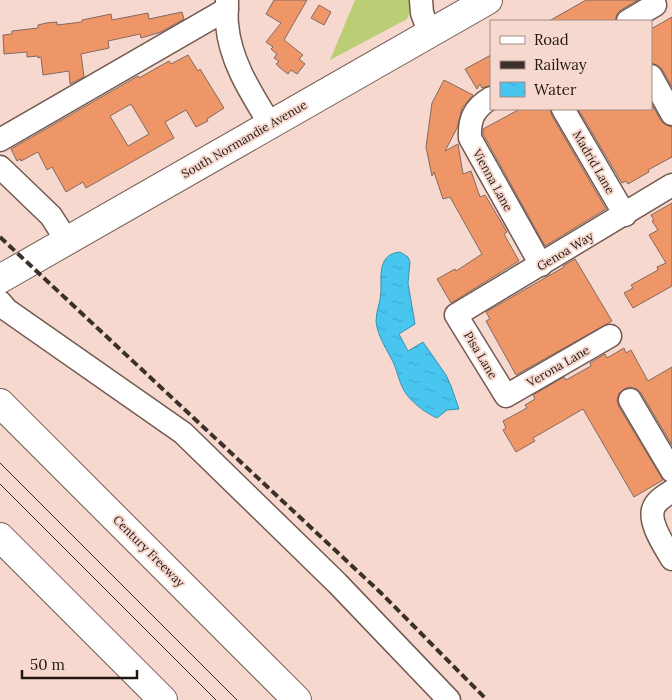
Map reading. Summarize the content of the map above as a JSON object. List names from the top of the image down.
{
  "streets": {
    "main road": ["South Normandie Avenue", "Century Freeway"],
    "street": [
      "Madrid Lane",
      "Vienna Lane",
      "Genoa Way",
      "Pisa Lane",
      "Verona Lane"
    ]
  },
  "crossings": [
    ["Madrid Lane", "Genoa Way"],
    ["Vienna Lane", "Genoa Way"],
    ["Genoa Way", "Pisa Lane"],
    ["Pisa Lane", "Verona Lane"]
  ],
  "legend": ["Road", "Railway", "Water"],
  "scale_bar": "50 m"
}
